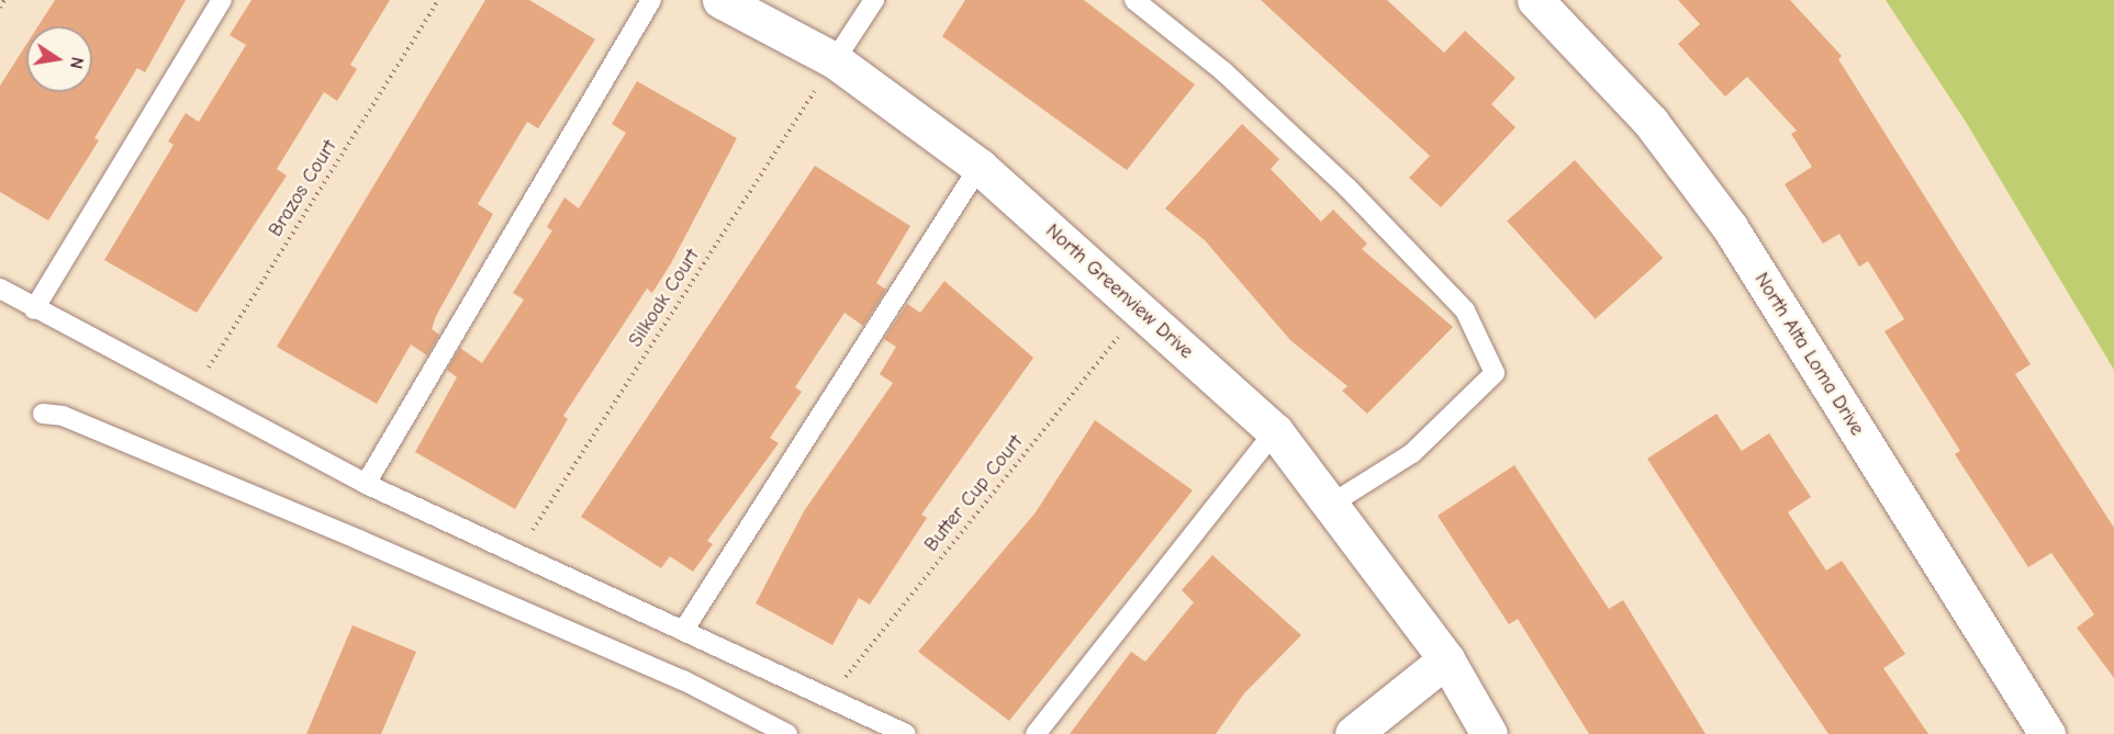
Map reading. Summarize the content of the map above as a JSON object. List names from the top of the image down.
{
  "streets": {
    "street": ["North Greenview Drive", "North Alta Loma Drive"],
    "path": ["Brazos Court", "Silkoak Court", "Butter Cup Court"]
  },
  "crossings": [
    ["North Greenview Drive", "Silkoak Court"],
    ["North Greenview Drive", "Butter Cup Court"]
  ],
  "north": "right"
}
